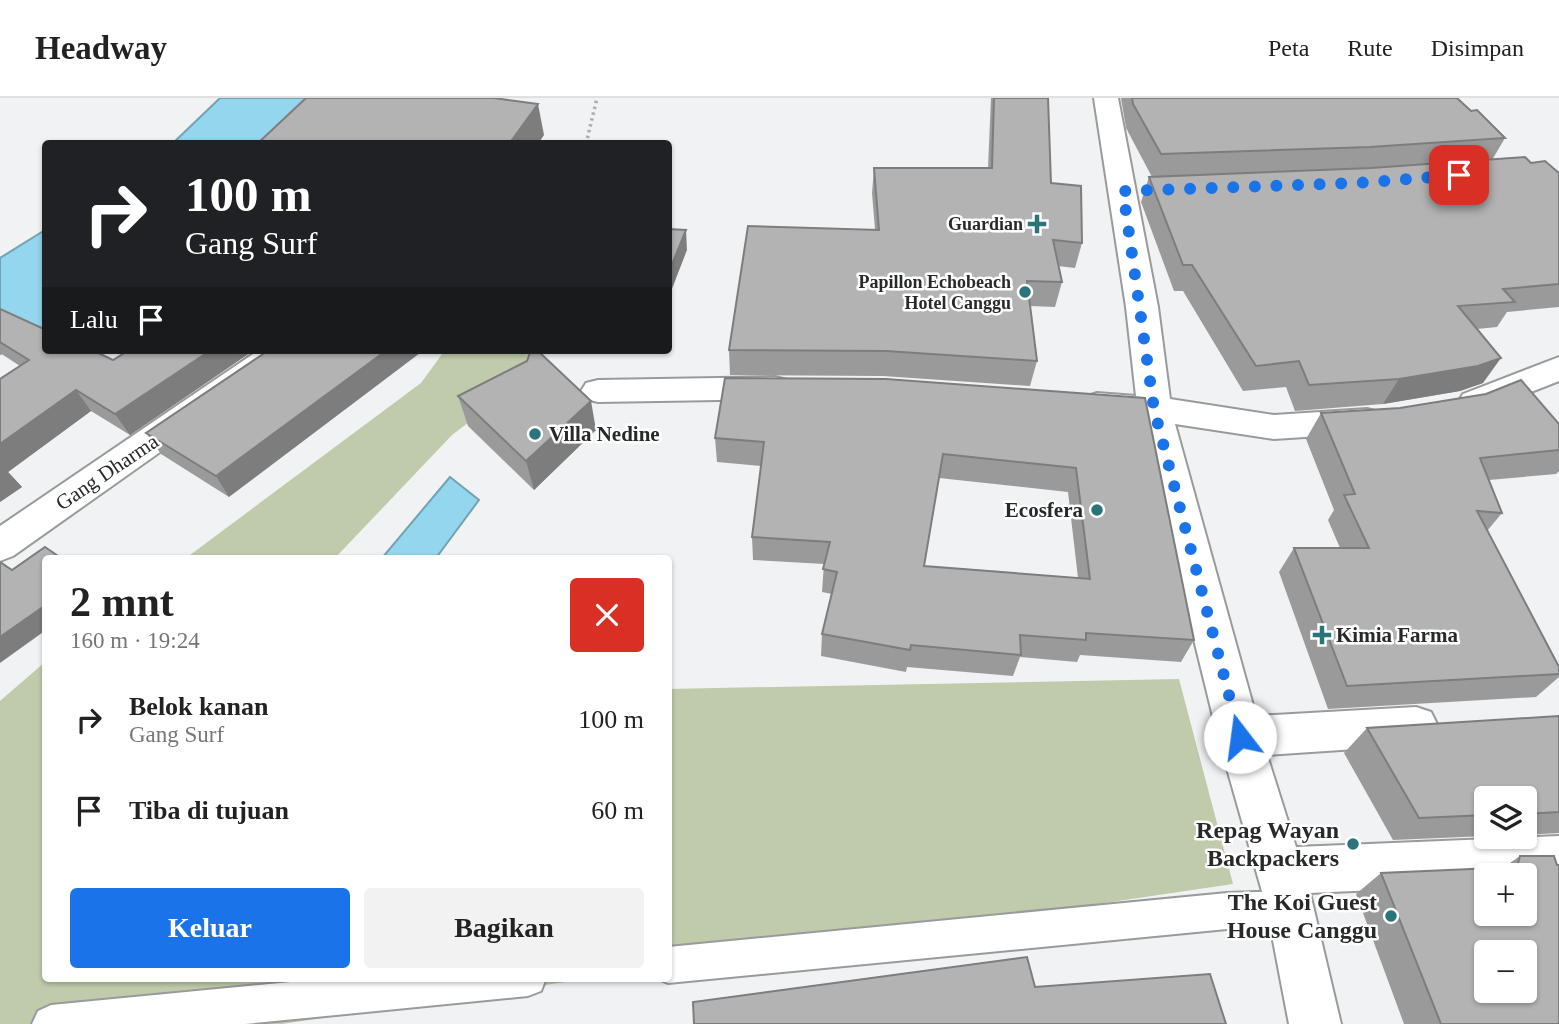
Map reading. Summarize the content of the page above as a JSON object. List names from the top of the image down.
{
  "streets": {
    "street": ["Gang Dharma"]
  },
  "places": {
    "health": ["Guardian", "Kimia Farma"],
    "other": [
      "Papillon Echobeach Hotel Canggu",
      "Villa Nedine",
      "Ecosfera",
      "Repag Wayan Backpackers",
      "The Koi Guest House Canggu"
    ]
  },
  "page": {
    "header": "Headway",
    "nav": ["Peta", "Rute", "Disimpan"],
    "turn": ["100 m", "Gang Surf"],
    "then": "Lalu",
    "heading": ["2 mnt", "160 m · 19:24"],
    "list": [
      {
        "name": "Belok kanan",
        "note": "Gang Surf",
        "value": "100 m"
      },
      {
        "name": "Tiba di tujuan",
        "value": "60 m"
      }
    ],
    "map_buttons": ["+", "−"],
    "buttons": ["Keluar", "Bagikan"]
  }
}
